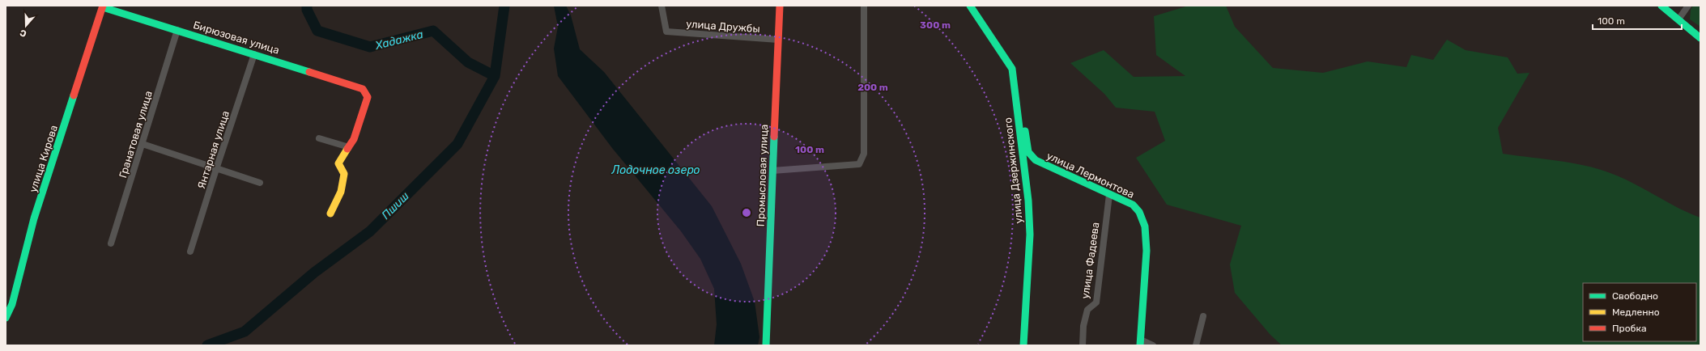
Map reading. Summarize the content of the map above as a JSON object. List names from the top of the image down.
{
  "streets": {
    "street": [
      "улица Дружбы",
      "Бирюзовая улица",
      "Гранатовая улица",
      "Янтарная улица",
      "улица Кирова",
      "улица Дзержинского",
      "улица Лермонтова",
      "Промысловая улица",
      "улица Фадеева"
    ]
  },
  "crossings": [
    ["улица Дружбы", "Промысловая улица"],
    ["Бирюзовая улица", "Гранатовая улица"],
    ["Бирюзовая улица", "Янтарная улица"],
    ["Бирюзовая улица", "улица Кирова"],
    ["улица Дзержинского", "улица Лермонтова"],
    ["улица Лермонтова", "улица Фадеева"]
  ],
  "water": ["Хадажка", "Лодочное озеро", "Пшиш"],
  "legend": ["Свободно", "Медленно", "Пробка"],
  "scale_bar": "100 m",
  "north": "bottom",
  "rings": ["300 m", "200 m", "100 m"]
}
